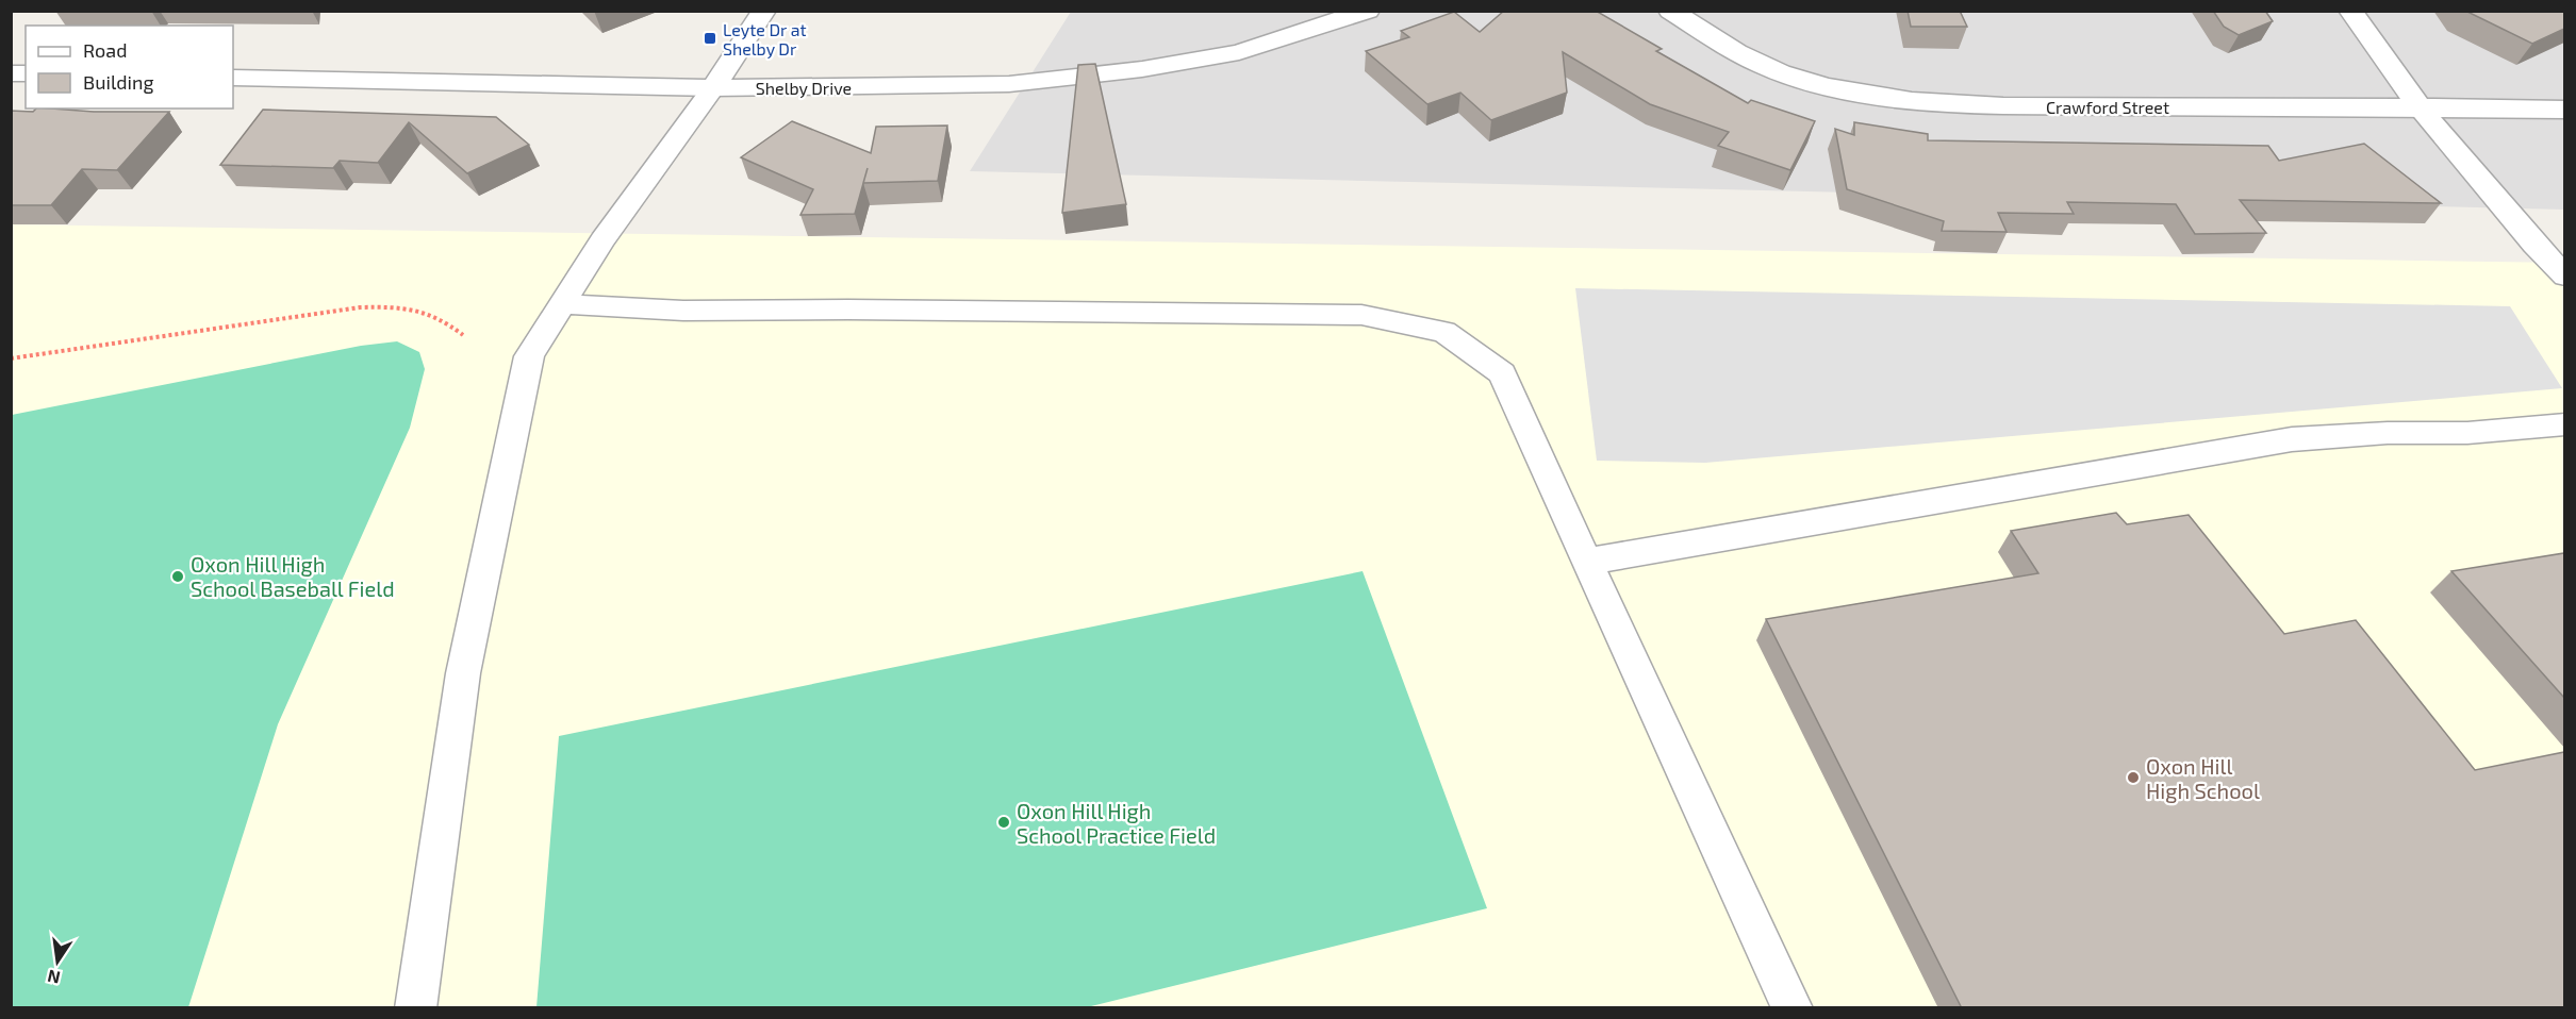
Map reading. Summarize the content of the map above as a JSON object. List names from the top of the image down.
{
  "streets": {
    "street": ["Shelby Drive", "Crawford Street"]
  },
  "places": {
    "transit": ["Leyte Dr at Shelby Dr"],
    "other": ["Oxon Hill High School Baseball Field", "Oxon Hill High School", "Oxon Hill High School Practice Field"]
  },
  "legend": ["Road", "Building"],
  "north": "bottom"
}
